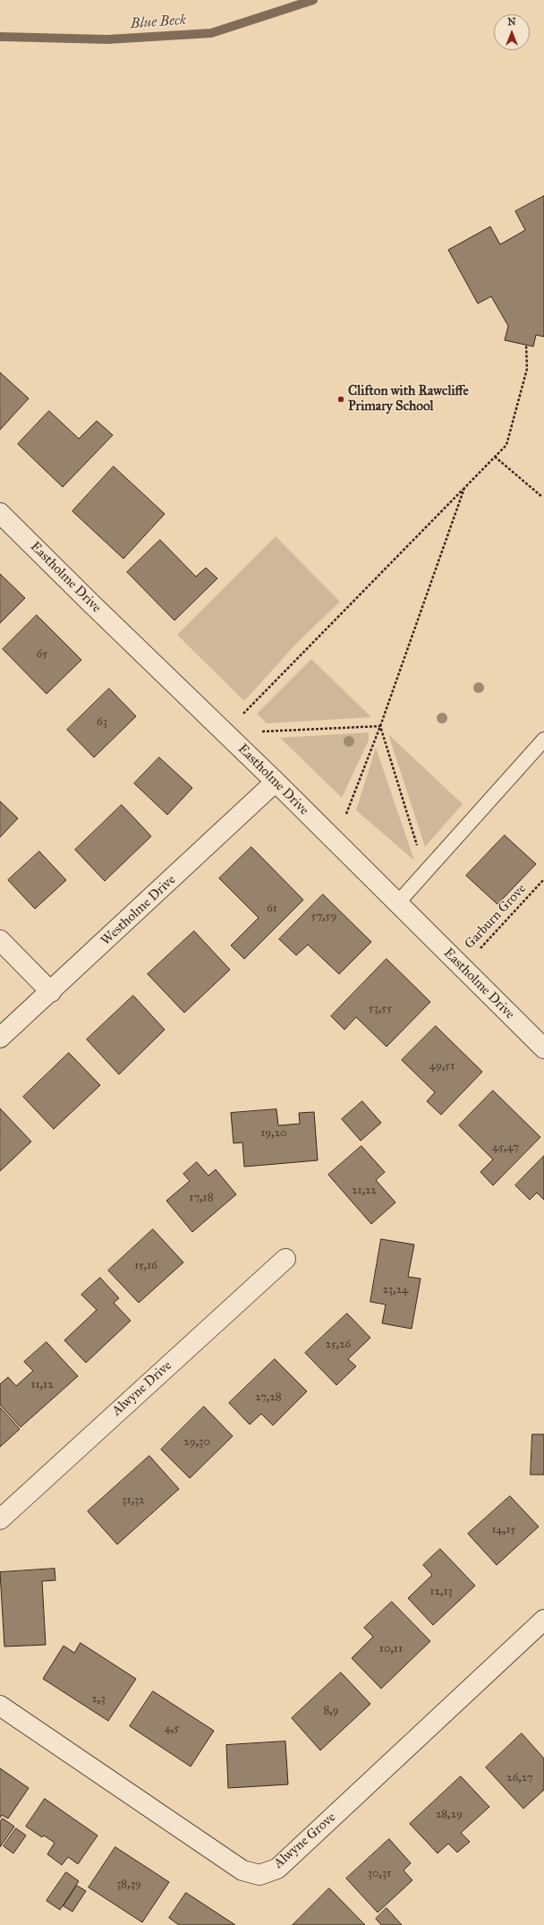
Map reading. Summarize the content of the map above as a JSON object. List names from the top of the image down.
{
  "streets": {
    "street": [
      "Eastholme Drive",
      "Westholme Drive",
      "Alwyne Drive",
      "Alwyne Grove"
    ],
    "path": ["Garburn Grove"]
  },
  "crossings": [
    ["Eastholme Drive", "Westholme Drive"],
    ["Eastholme Drive", "Garburn Grove"]
  ],
  "water": ["Blue Beck"],
  "places": ["Clifton with Rawcliffe Primary School"],
  "house_numbers": [
    "65",
    "63",
    "61",
    "57,59",
    "53,55",
    "49,51",
    "19,20",
    "45,47",
    "21,22",
    "17,18",
    "15,16",
    "23,24",
    "25,26",
    "11,12",
    "27,28",
    "29,30",
    "31,32",
    "14,15",
    "12,13",
    "10,11",
    "2,3",
    "8,9",
    "4,5",
    "26,27",
    "28,29",
    "30,31",
    "38,39"
  ],
  "north": "top"
}
